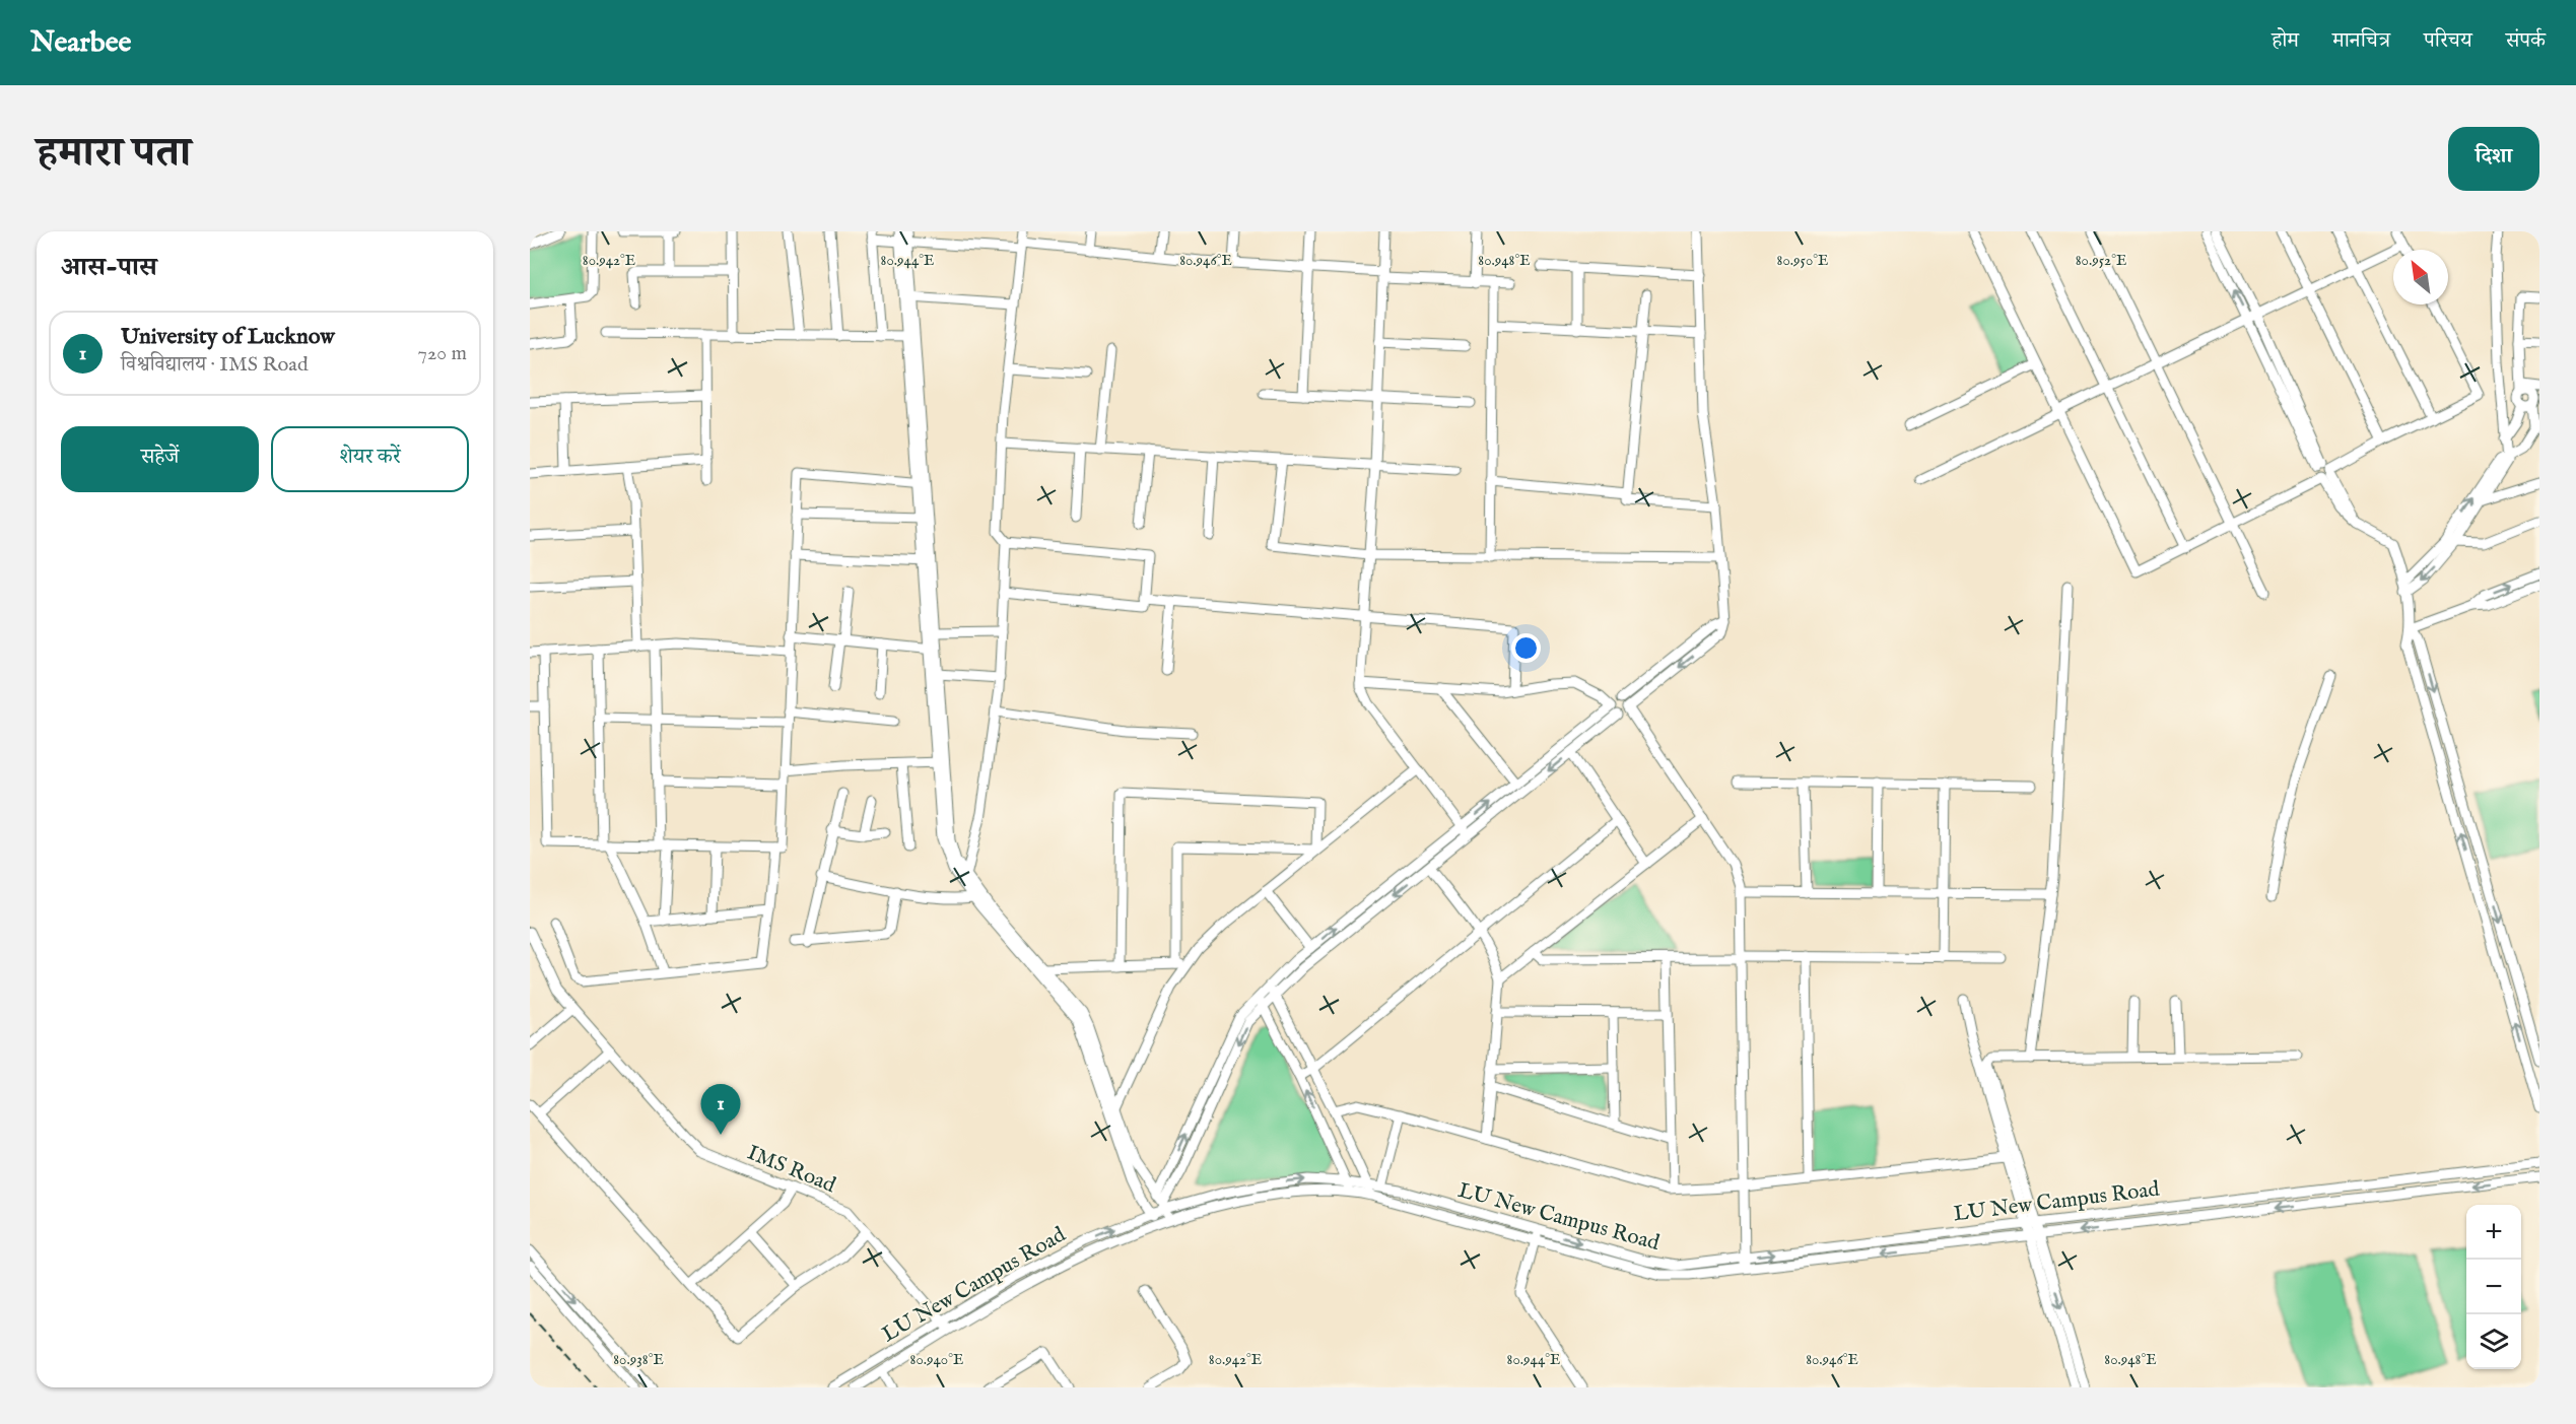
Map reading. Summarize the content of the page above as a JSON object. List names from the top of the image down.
{
  "streets": {
    "street": ["IMS Road", "LU New Campus Road"]
  },
  "crossings": [
    ["IMS Road", "LU New Campus Road"]
  ],
  "north": "top left",
  "page": {
    "header": "Nearbee",
    "nav": [
      "होम",
      "मानचित्र",
      "परिचय",
      "संपर्क"
    ],
    "title": "हमारा पता",
    "buttons": [
      "दिशा",
      ["सहेजें", "शेयर करें"]
    ],
    "heading": "आस-पास",
    "list": [
      {
        "mark": "1",
        "name": "University of Lucknow",
        "note": "विश्वविद्यालय · IMS Road",
        "value": "720 m"
      }
    ],
    "pins": "1",
    "map_buttons": ["+", "−"]
  },
  "coordinates": [
    "80.942°E",
    "80.944°E",
    "80.946°E",
    "80.948°E",
    "80.950°E",
    "80.952°E",
    "80.938°E",
    "80.940°E"
  ]
}
